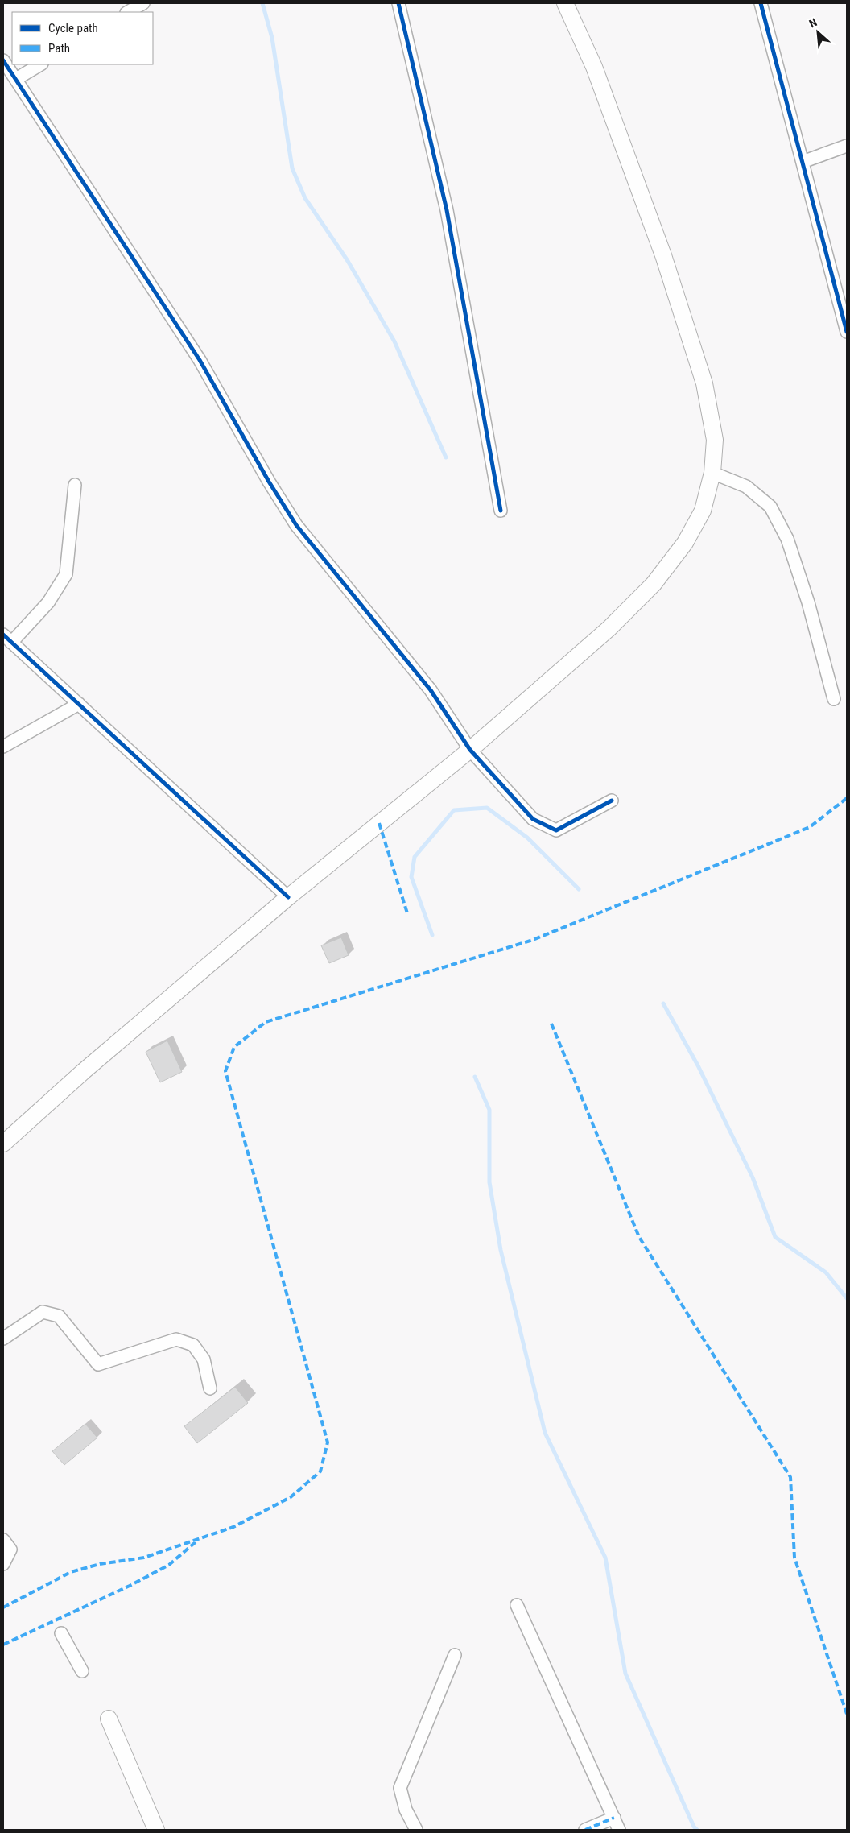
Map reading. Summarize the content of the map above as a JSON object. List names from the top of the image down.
{
  "legend": ["Cycle path", "Path"],
  "north": "top left"
}
